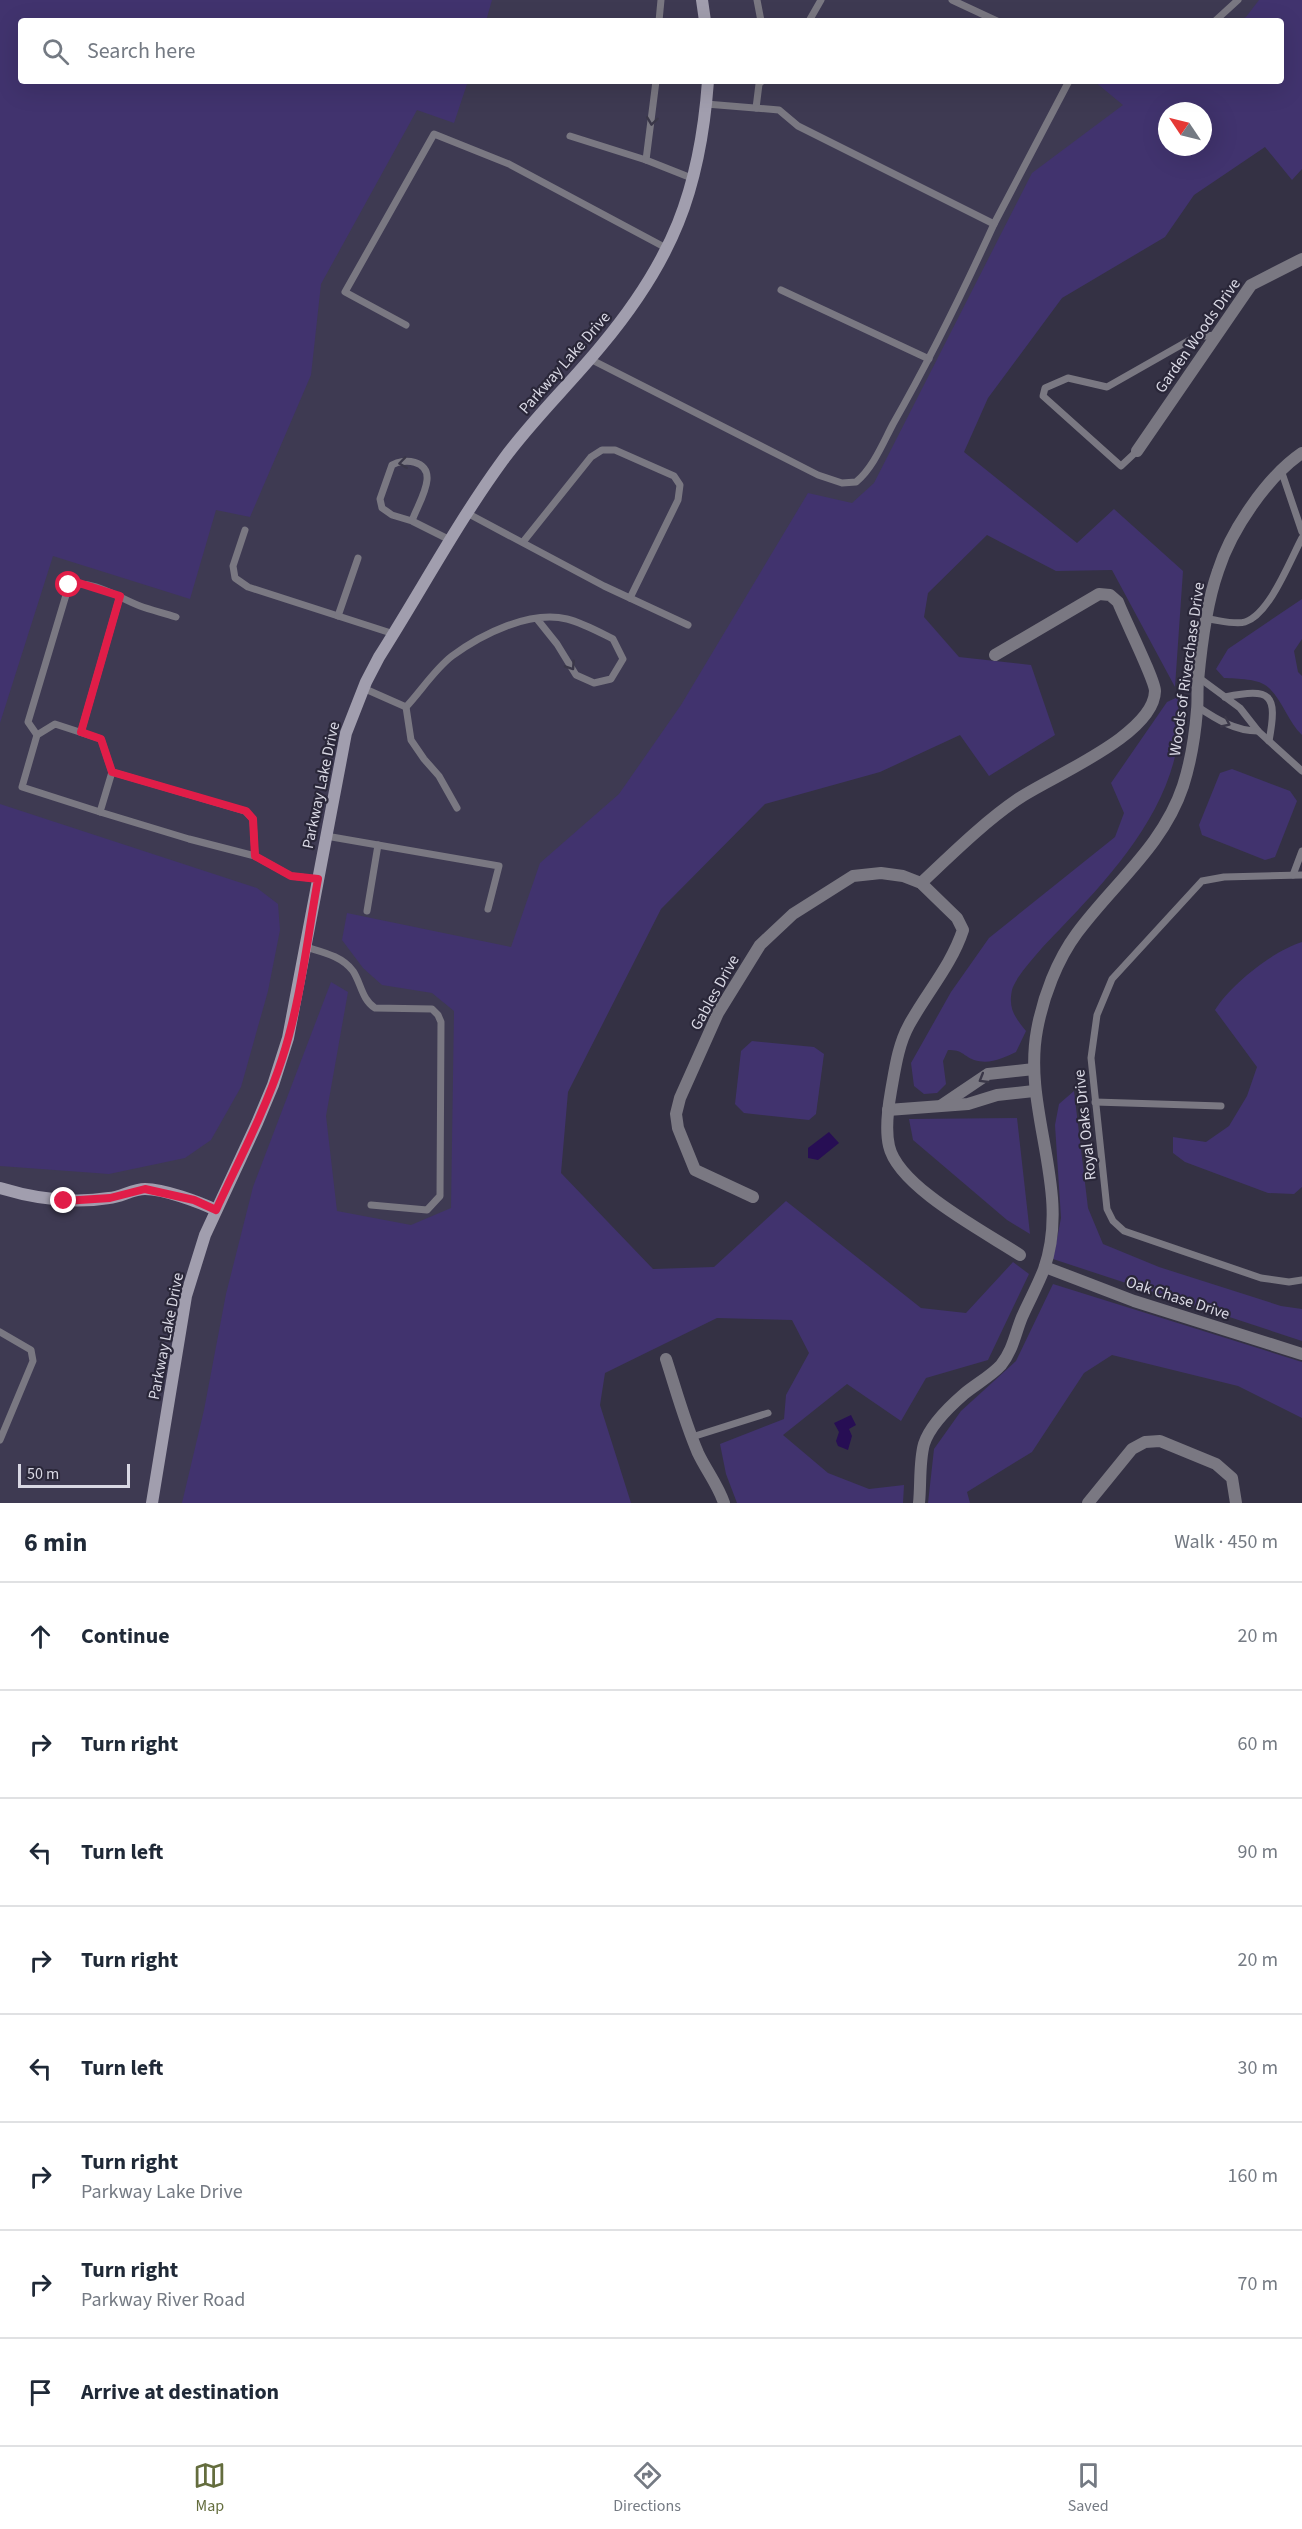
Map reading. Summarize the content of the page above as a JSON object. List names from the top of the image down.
{
  "streets": {
    "street": [
      "Garden Woods Drive",
      "Parkway Lake Drive",
      "Woods of Riverchase Drive",
      "Gables Drive",
      "Oak Chase Drive"
    ],
    "lane": ["Royal Oaks Drive"]
  },
  "crossings": [
    ["Woods of Riverchase Drive", "Oak Chase Drive"]
  ],
  "scale_bar": "50 m",
  "north": "top left",
  "page": {
    "search": "Search here",
    "scale": "50 m",
    "heading": ["6 min", "Walk · 450 m"],
    "list": [
      ["Continue", "20 m"],
      ["Turn right", "60 m"],
      ["Turn left", "90 m"],
      ["Turn right", "20 m"],
      ["Turn left", "30 m"],
      ["Turn right", "Parkway Lake Drive", "160 m"],
      ["Turn right", "Parkway River Road", "70 m"],
      "Arrive at destination"
    ],
    "nav": ["Map", "Directions", "Saved"]
  }
}
